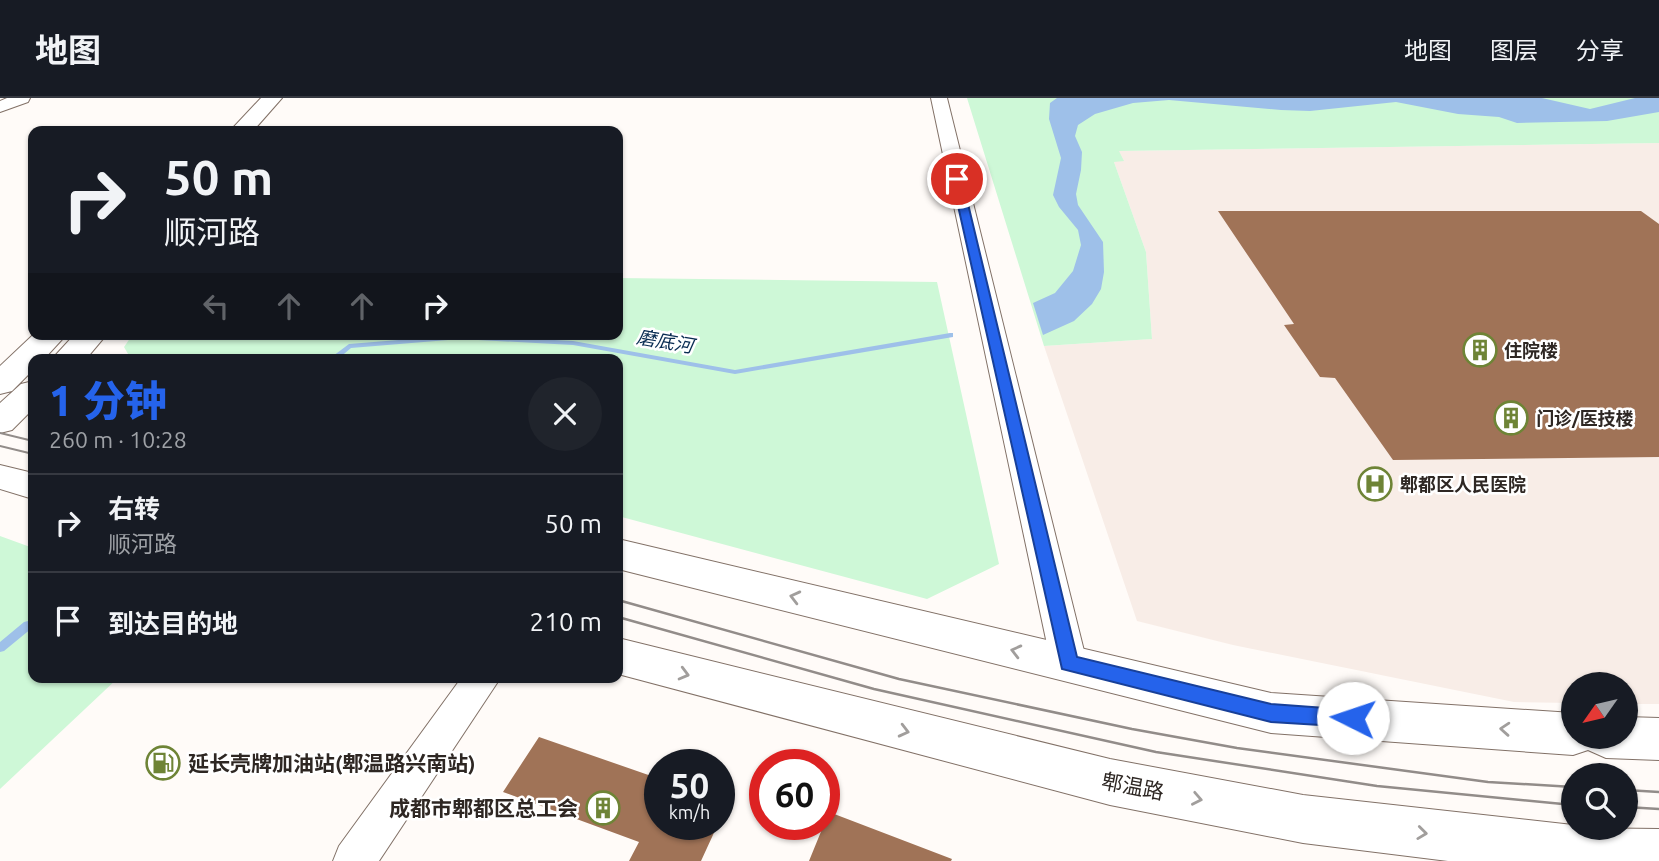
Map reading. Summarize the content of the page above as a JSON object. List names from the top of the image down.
{
  "streets": {
    "main road": ["郫温路"]
  },
  "water": ["磨底河"],
  "places": {
    "building": ["住院楼", "门诊/医技楼", "成都市郫都区总工会"],
    "hospital": ["郫都区人民医院"],
    "fuel station": ["延长壳牌加油站(郫温路兴南站)"]
  },
  "north": "bottom left",
  "page": {
    "header": "地图",
    "nav": ["地图", "图层", "分享"],
    "turn": ["50 m", "顺河路"],
    "heading": ["1 分钟", "260 m · 10:28"],
    "list": [
      {
        "name": "右转",
        "note": "顺河路",
        "value": "50 m"
      },
      {
        "name": "到达目的地",
        "value": "210 m"
      }
    ],
    "speed": "50 km/h",
    "limit": "60"
  }
}
